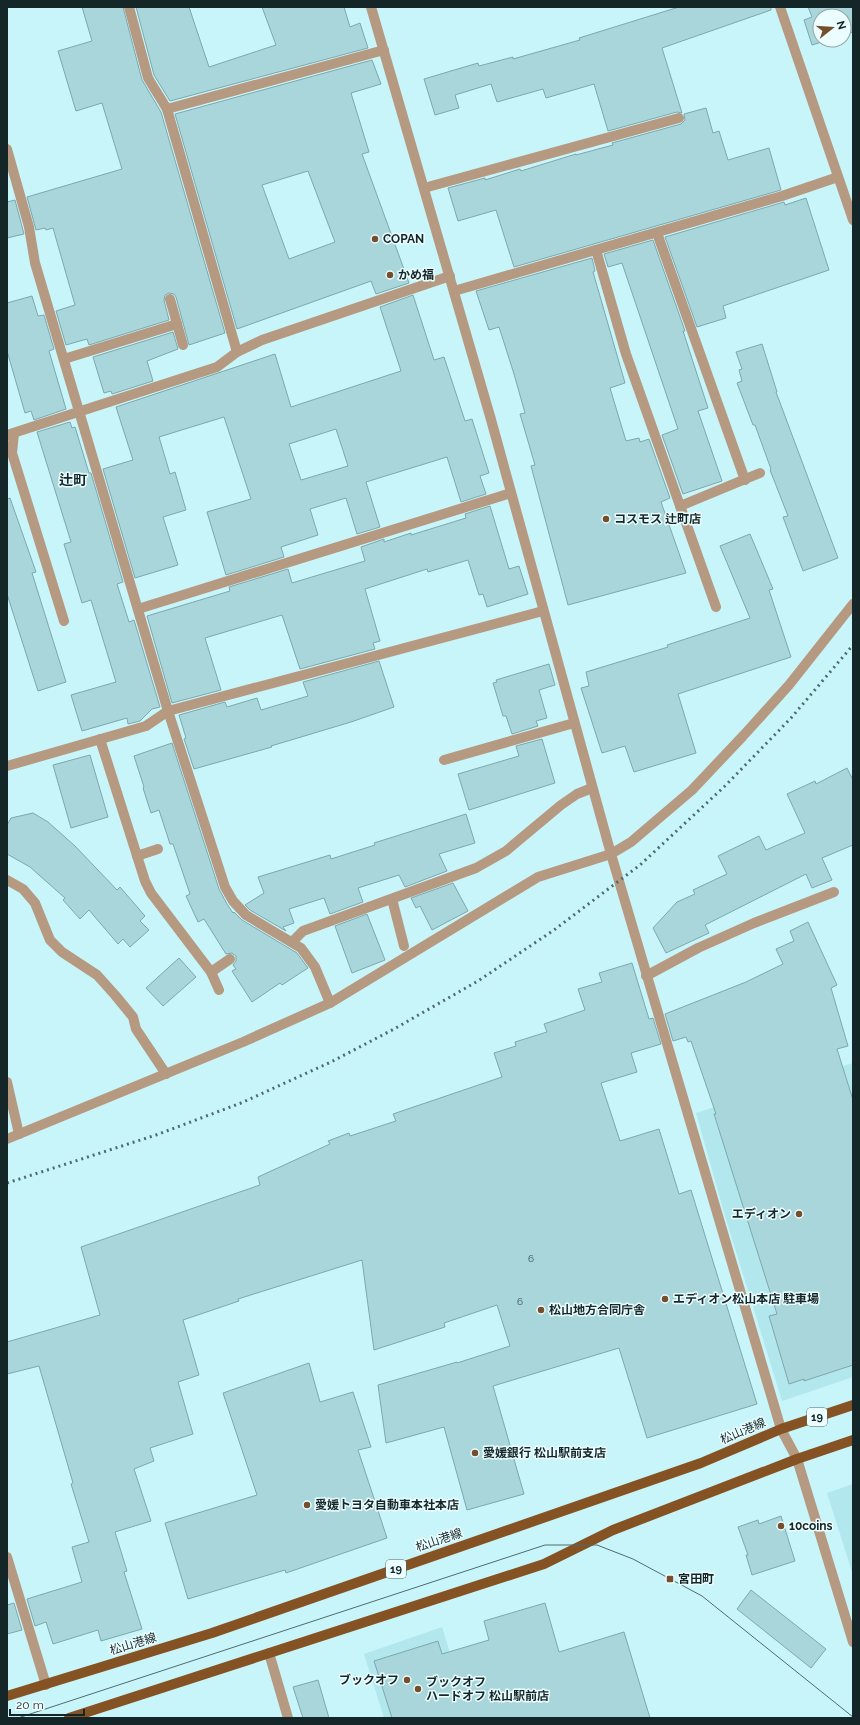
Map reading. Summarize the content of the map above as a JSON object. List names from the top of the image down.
{
  "streets": {
    "main road": ["19", "松山港線"]
  },
  "districts": ["辻町"],
  "places": {
    "other": [
      "COPAN",
      "かめ福",
      "コスモス 辻町店",
      "エディオン",
      "エディオン松山本店 駐車場",
      "松山地方合同庁舎",
      "愛媛銀行 松山駅前支店",
      "愛媛トヨタ自動車本社本店",
      "10coins",
      "ブックオフ",
      "ブックオフ ハードオフ 松山駅前店"
    ],
    "transit": ["宮田町"]
  },
  "house_numbers": ["6", "6"],
  "scale_bar": "20 m",
  "north": "right"
}
